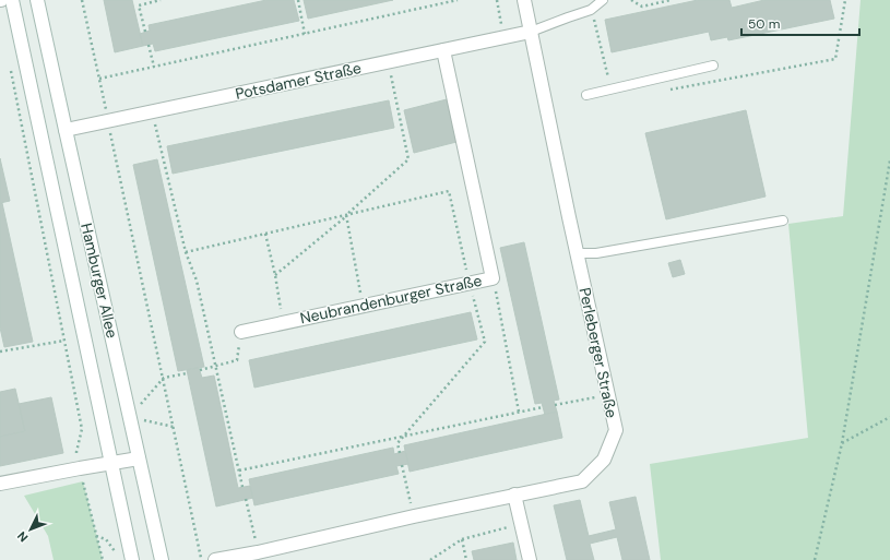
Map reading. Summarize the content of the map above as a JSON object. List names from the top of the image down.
{
  "streets": {
    "street": [
      "Potsdamer Straße",
      "Hamburger Allee",
      "Neubrandenburger Straße",
      "Perleberger Straße"
    ]
  },
  "crossings": [
    ["Potsdamer Straße", "Hamburger Allee"],
    ["Potsdamer Straße", "Neubrandenburger Straße"],
    ["Potsdamer Straße", "Perleberger Straße"]
  ],
  "scale_bar": "50 m",
  "north": "bottom left"
}
